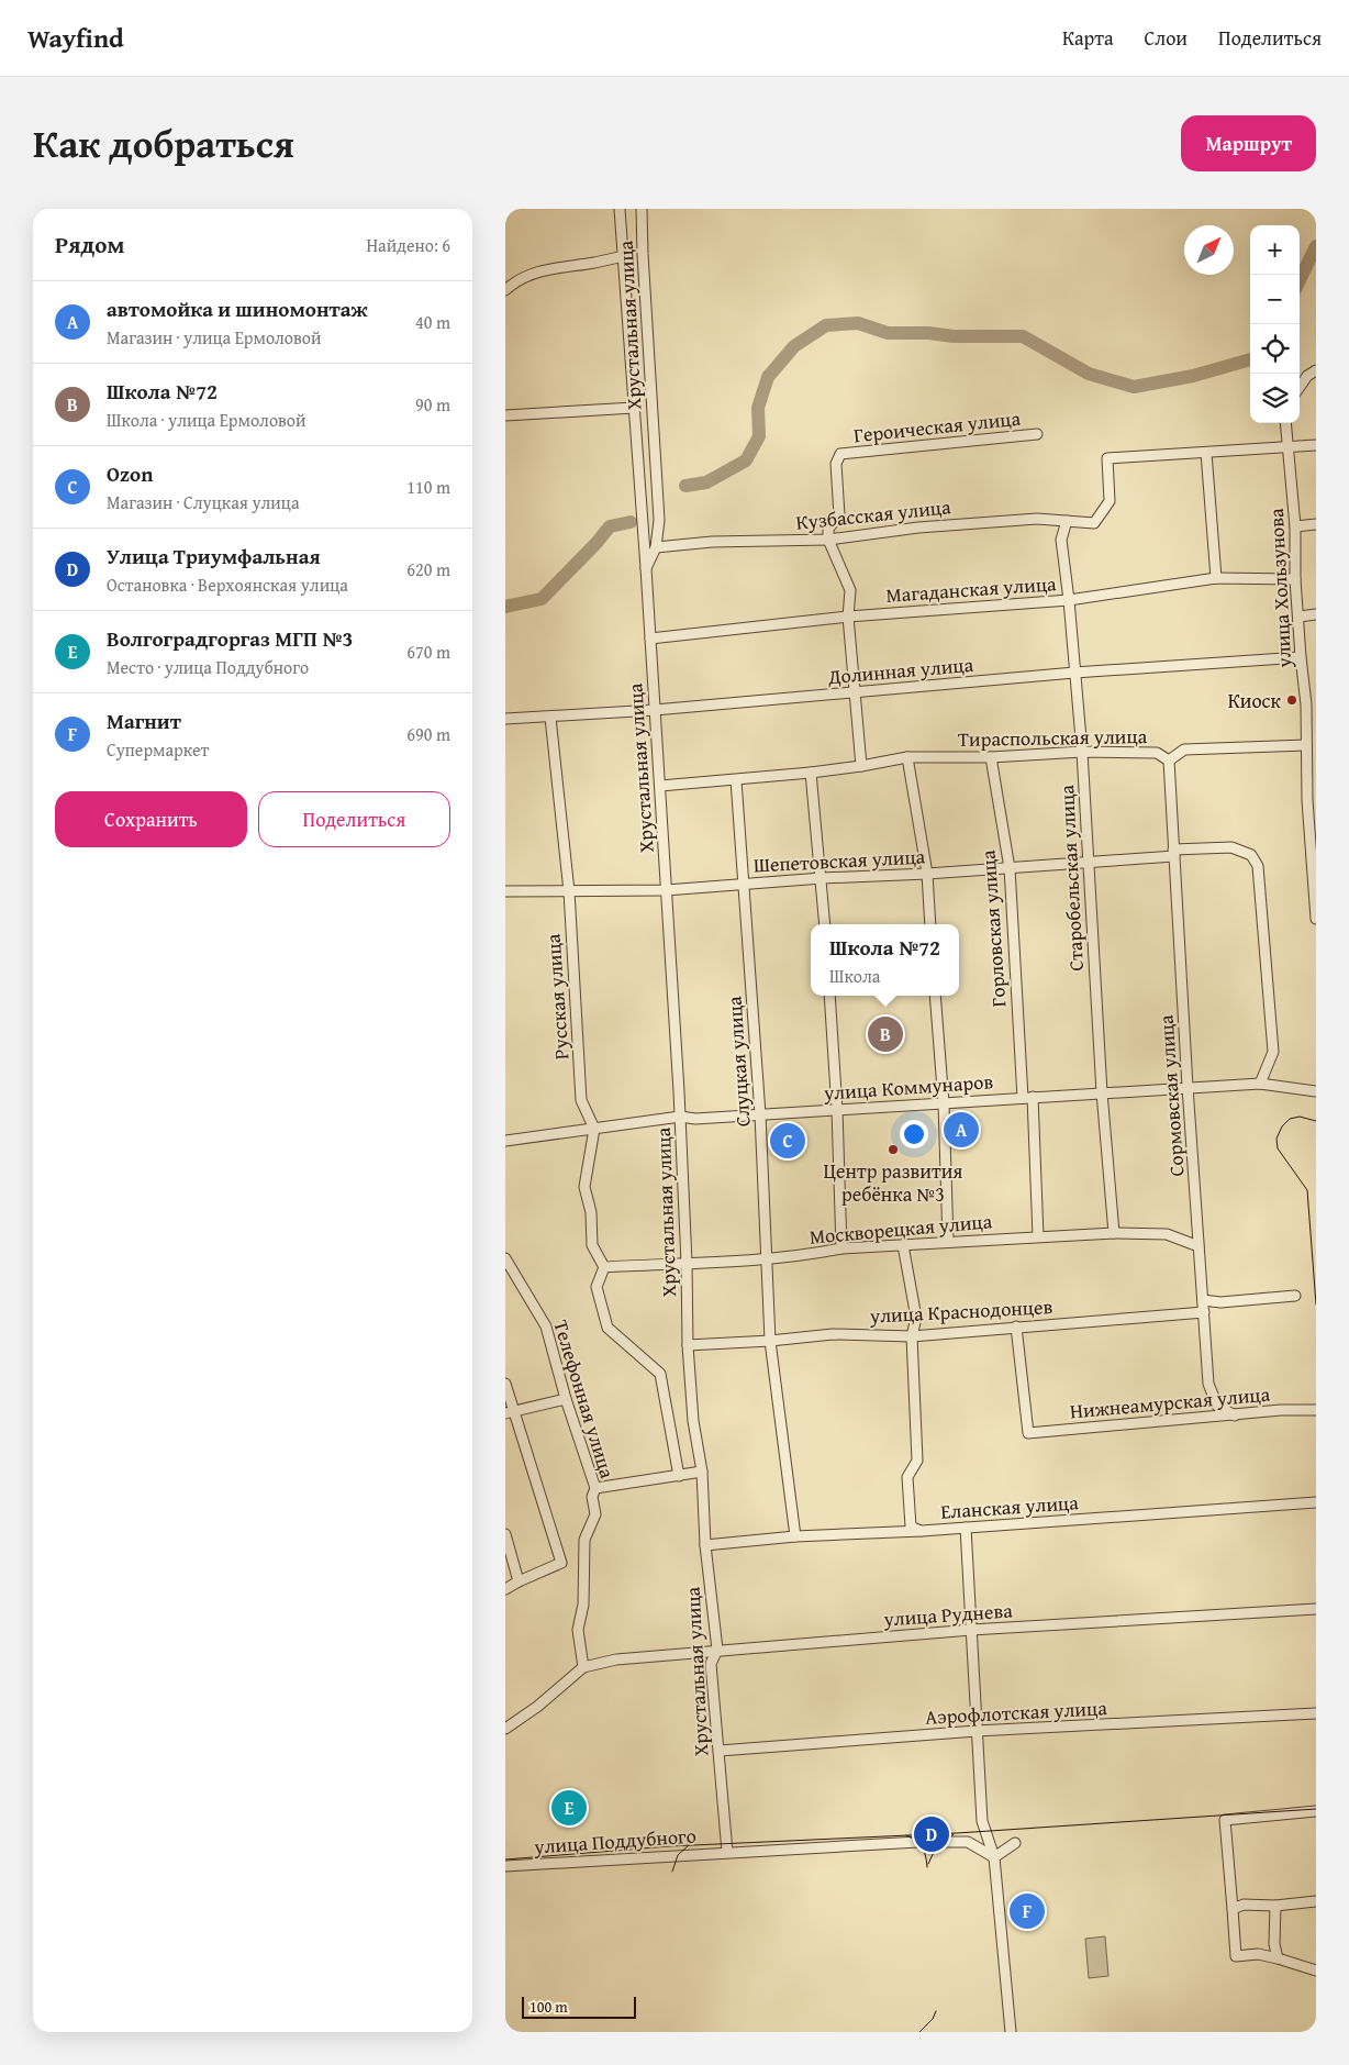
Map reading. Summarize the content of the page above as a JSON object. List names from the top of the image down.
{
  "streets": {
    "street": [
      "Хрустальная улица",
      "Героическая улица",
      "Кузбасская улица",
      "улица Хользунова",
      "Магаданская улица",
      "Долинная улица",
      "Тираспольская улица",
      "Шепетовская улица",
      "Старобельская улица",
      "Горловская улица",
      "Русская улица",
      "Слуцкая улица",
      "улица Коммунаров",
      "Сормовская улица",
      "Москворецкая улица",
      "улица Краснодонцев",
      "Телефонная улица",
      "Нижнеамурская улица",
      "Еланская улица",
      "улица Руднева",
      "Аэрофлотская улица",
      "улица Поддубного"
    ]
  },
  "crossings": [
    ["Хрустальная улица", "Кузбасская улица"],
    ["Хрустальная улица", "Магаданская улица"],
    ["Хрустальная улица", "Долинная улица"],
    ["Хрустальная улица", "Шепетовская улица"],
    ["Хрустальная улица", "улица Коммунаров"],
    ["Хрустальная улица", "Москворецкая улица"],
    ["Хрустальная улица", "улица Краснодонцев"],
    ["Хрустальная улица", "Еланская улица"],
    ["Хрустальная улица", "улица Руднева"],
    ["Хрустальная улица", "Аэрофлотская улица"],
    ["Хрустальная улица", "улица Поддубного"],
    ["Героическая улица", "Кузбасская улица"],
    ["Кузбасская улица", "Старобельская улица"],
    ["улица Хользунова", "Магаданская улица"],
    ["улица Хользунова", "Долинная улица"],
    ["улица Хользунова", "Тираспольская улица"],
    ["Магаданская улица", "Старобельская улица"],
    ["Долинная улица", "Старобельская улица"],
    ["Долинная улица", "Русская улица"],
    ["Тираспольская улица", "Старобельская улица"],
    ["Тираспольская улица", "Горловская улица"],
    ["Тираспольская улица", "Сормовская улица"],
    ["Шепетовская улица", "Старобельская улица"],
    ["Шепетовская улица", "Горловская улица"],
    ["Шепетовская улица", "Русская улица"],
    ["Шепетовская улица", "Слуцкая улица"],
    ["Шепетовская улица", "улица Коммунаров"],
    ["Шепетовская улица", "Сормовская улица"],
    ["Старобельская улица", "улица Коммунаров"],
    ["Старобельская улица", "Москворецкая улица"],
    ["Горловская улица", "улица Коммунаров"],
    ["Горловская улица", "Москворецкая улица"],
    ["Русская улица", "улица Коммунаров"],
    ["Русская улица", "Москворецкая улица"],
    ["Слуцкая улица", "улица Коммунаров"],
    ["Слуцкая улица", "Москворецкая улица"],
    ["Слуцкая улица", "улица Краснодонцев"],
    ["Слуцкая улица", "Еланская улица"],
    ["улица Коммунаров", "Сормовская улица"],
    ["Сормовская улица", "Москворецкая улица"],
    ["Сормовская улица", "улица Краснодонцев"],
    ["Сормовская улица", "Нижнеамурская улица"],
    ["улица Краснодонцев", "Нижнеамурская улица"],
    ["Телефонная улица", "улица Руднева"]
  ],
  "places": ["Киоск", "Центр развития ребёнка №3"],
  "scale_bar": "100 m",
  "north": "top right",
  "page": {
    "header": "Wayfind",
    "nav": ["Карта", "Слои", "Поделиться"],
    "title": "Как добраться",
    "buttons": [
      "Маршрут",
      ["Сохранить", "Поделиться"]
    ],
    "heading": ["Рядом", "Найдено: 6"],
    "map_buttons": ["+", "−"],
    "list": [
      {
        "mark": "A",
        "name": "автомойка и шиномонтаж",
        "note": "Магазин · улица Ермоловой",
        "value": "40 m"
      },
      {
        "mark": "B",
        "name": "Школа №72",
        "note": "Школа · улица Ермоловой",
        "value": "90 m"
      },
      {
        "mark": "C",
        "name": "Ozon",
        "note": "Магазин · Слуцкая улица",
        "value": "110 m"
      },
      {
        "mark": "D",
        "name": "Улица Триумфальная",
        "note": "Остановка · Верхоянская улица",
        "value": "620 m"
      },
      {
        "mark": "E",
        "name": "Волгоградгоргаз МГП №3",
        "note": "Место · улица Поддубного",
        "value": "670 m"
      },
      {
        "mark": "F",
        "name": "Магнит",
        "note": "Супермаркет",
        "value": "690 m"
      }
    ],
    "popup": ["Школа №72", "Школа"],
    "pins": [
      "B",
      "A",
      "C",
      "E",
      "D",
      "F"
    ],
    "scale": "100 m"
  }
}
